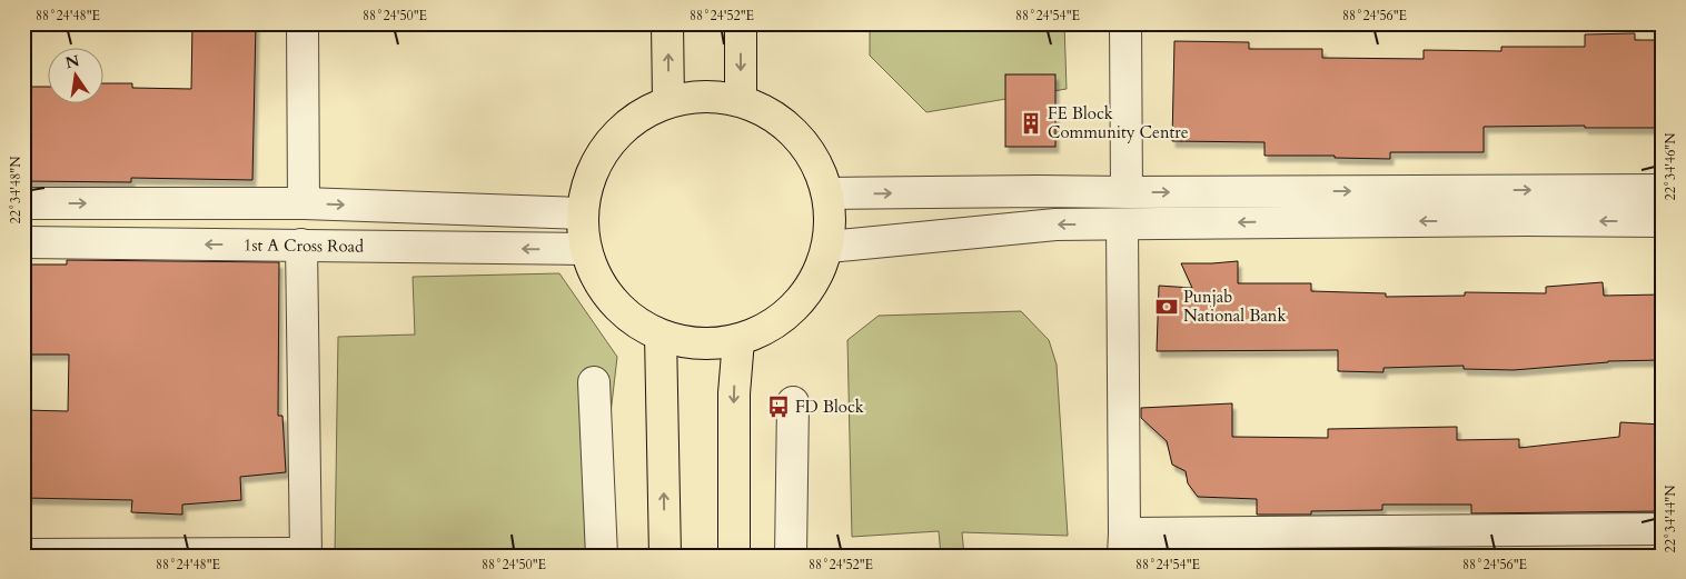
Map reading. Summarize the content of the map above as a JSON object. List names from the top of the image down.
{
  "streets": {
    "street": ["1st A Cross Road"]
  },
  "places": {
    "building": ["FE Block Community Centre"],
    "bank": ["Punjab National Bank"],
    "bus stop": ["FD Block"]
  },
  "north": "top",
  "coordinates": [
    "88°24'48\"E",
    "88°24'50\"E",
    "88°24'52\"E",
    "88°24'54\"E",
    "88°24'56\"E",
    "22°34'46\"N",
    "22°34'48\"N",
    "22°34'44\"N"
  ]
}
